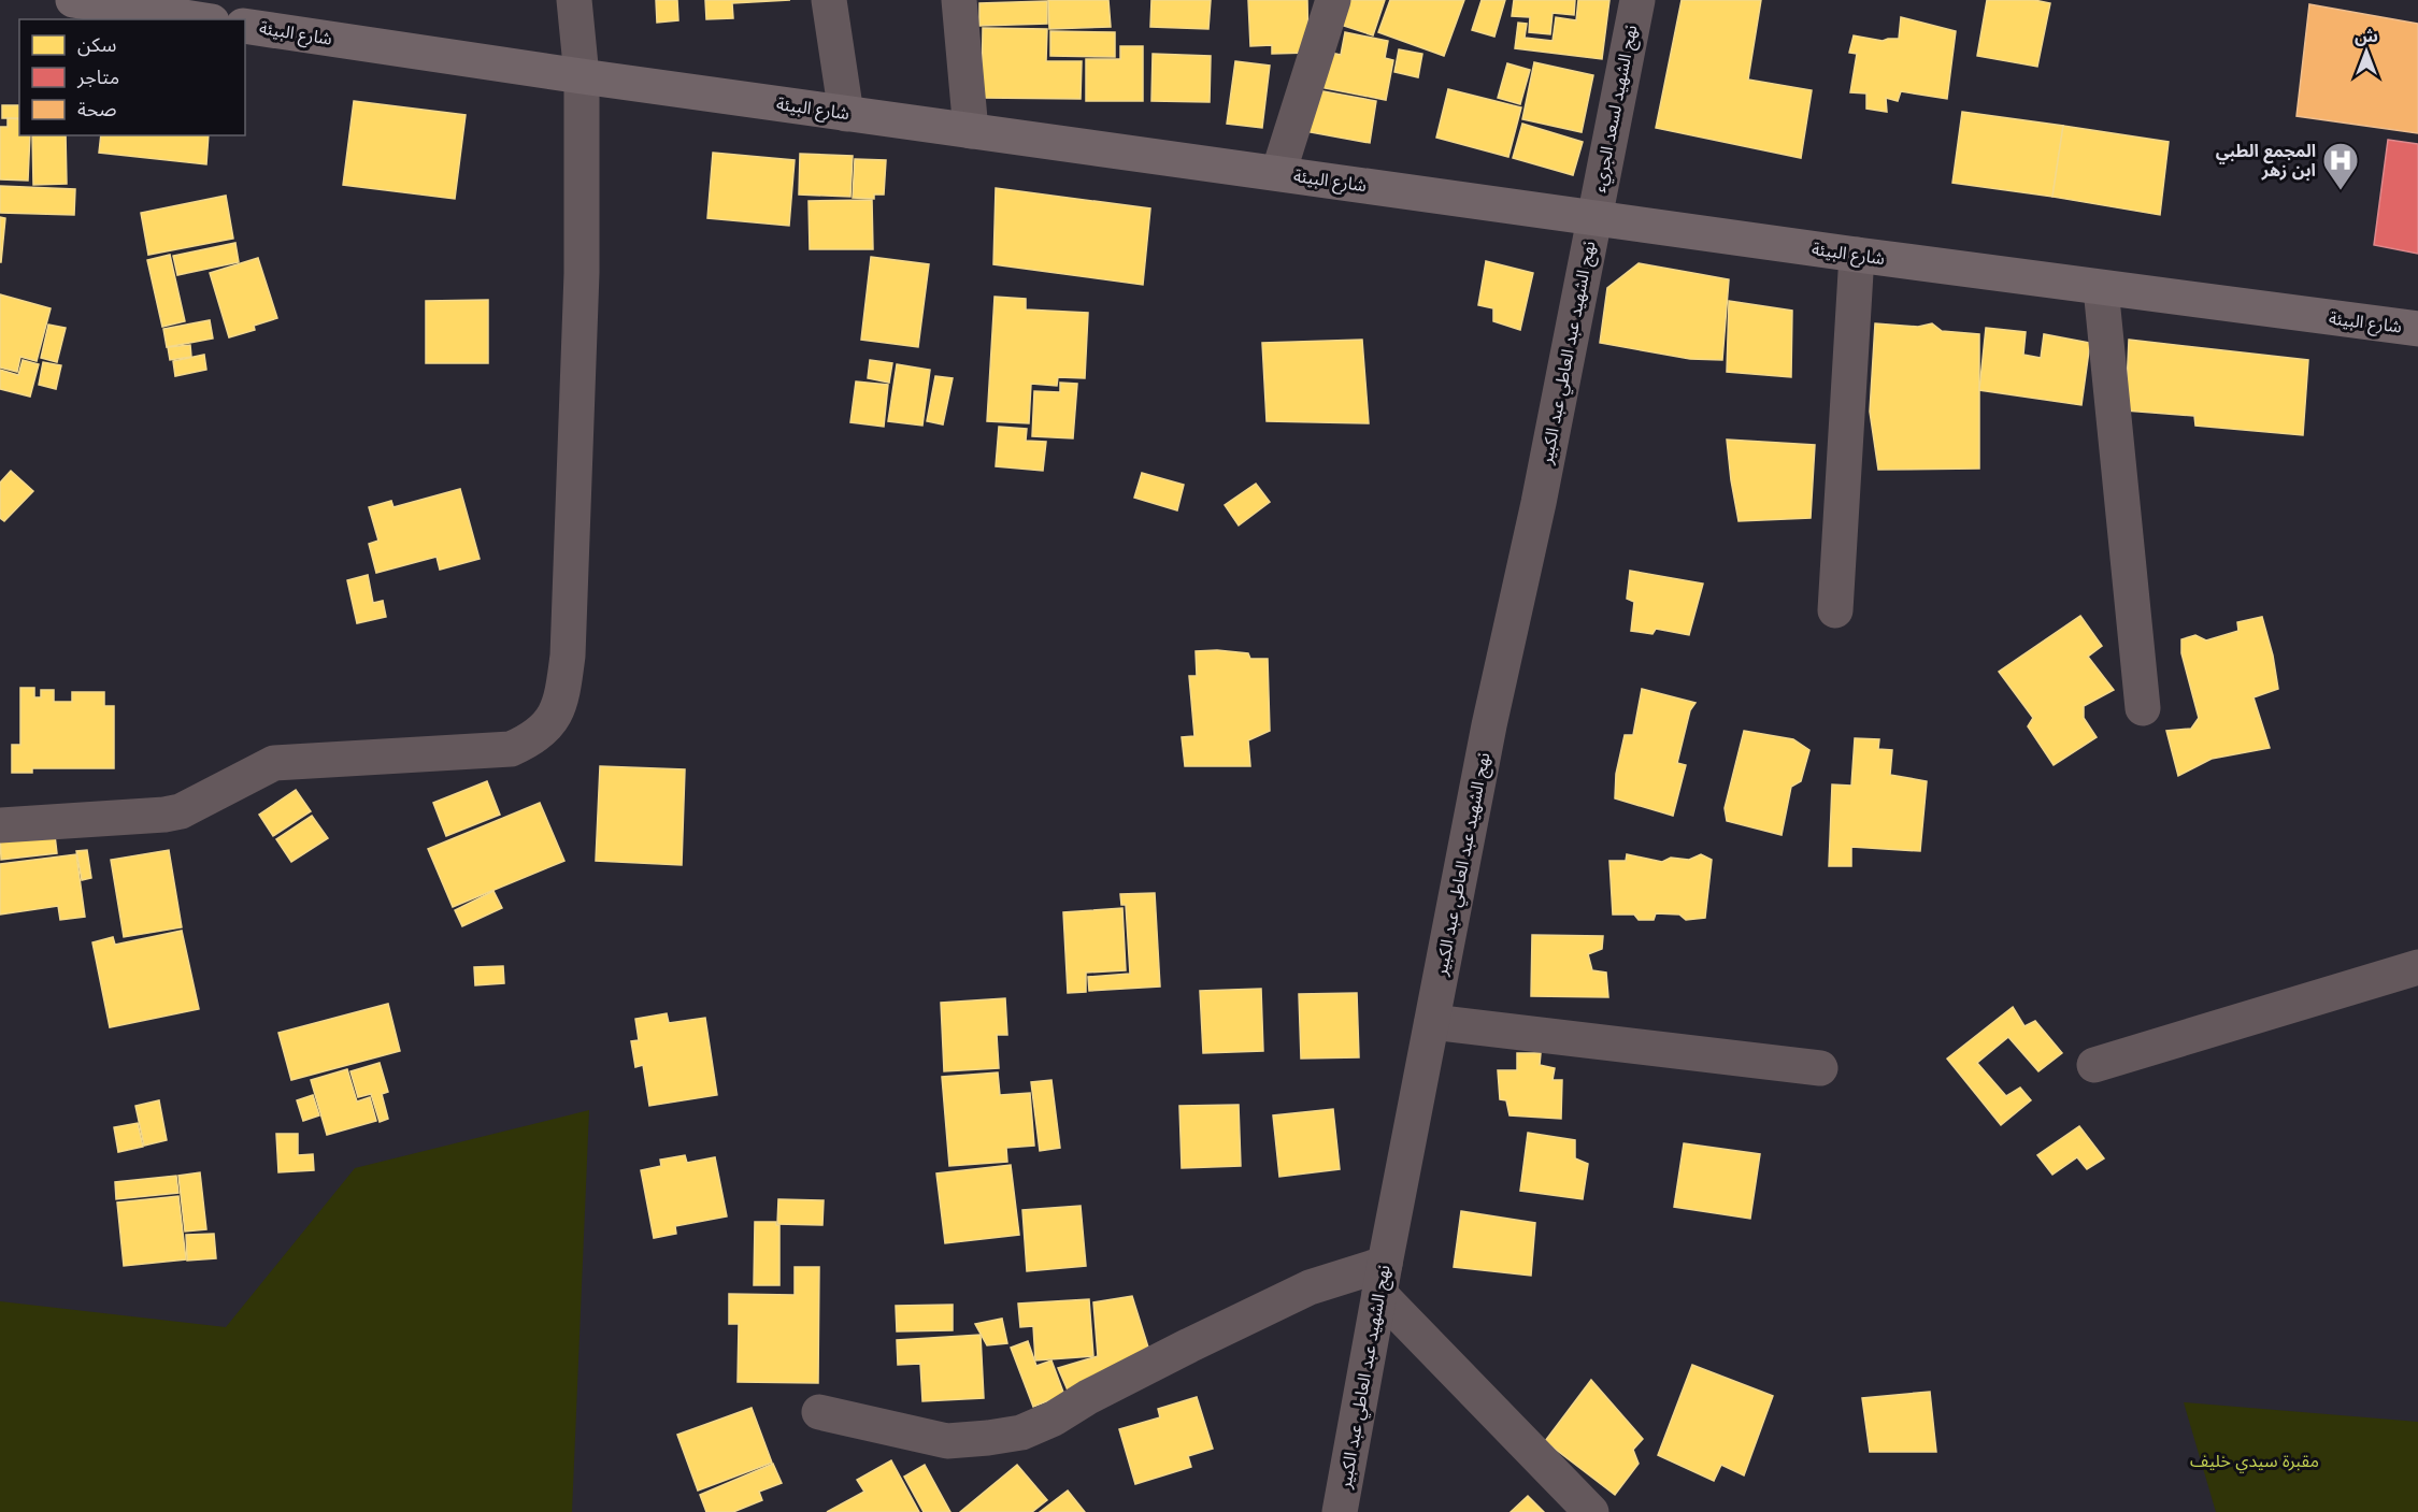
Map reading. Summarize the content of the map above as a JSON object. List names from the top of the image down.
{
  "streets": {
    "street": ["شارع البيئة", "نهج الشهيد لسعد الجريء", "نهج الشهيد عبد العاطي عبد الكبير"]
  },
  "crossings": [
    ["شارع البيئة", "نهج الشهيد لسعد الجريء"],
    ["شارع البيئة", "نهج الشهيد عبد العاطي عبد الكبير"],
    ["نهج الشهيد لسعد الجريء", "نهج الشهيد عبد العاطي عبد الكبير"]
  ],
  "parks": ["مقبرة سيدي خليف"],
  "places": {
    "hospital": ["المجمع الطبي ابن زهر"]
  },
  "legend": ["سكن", "متاجر", "صحة"],
  "north": "top"
}
